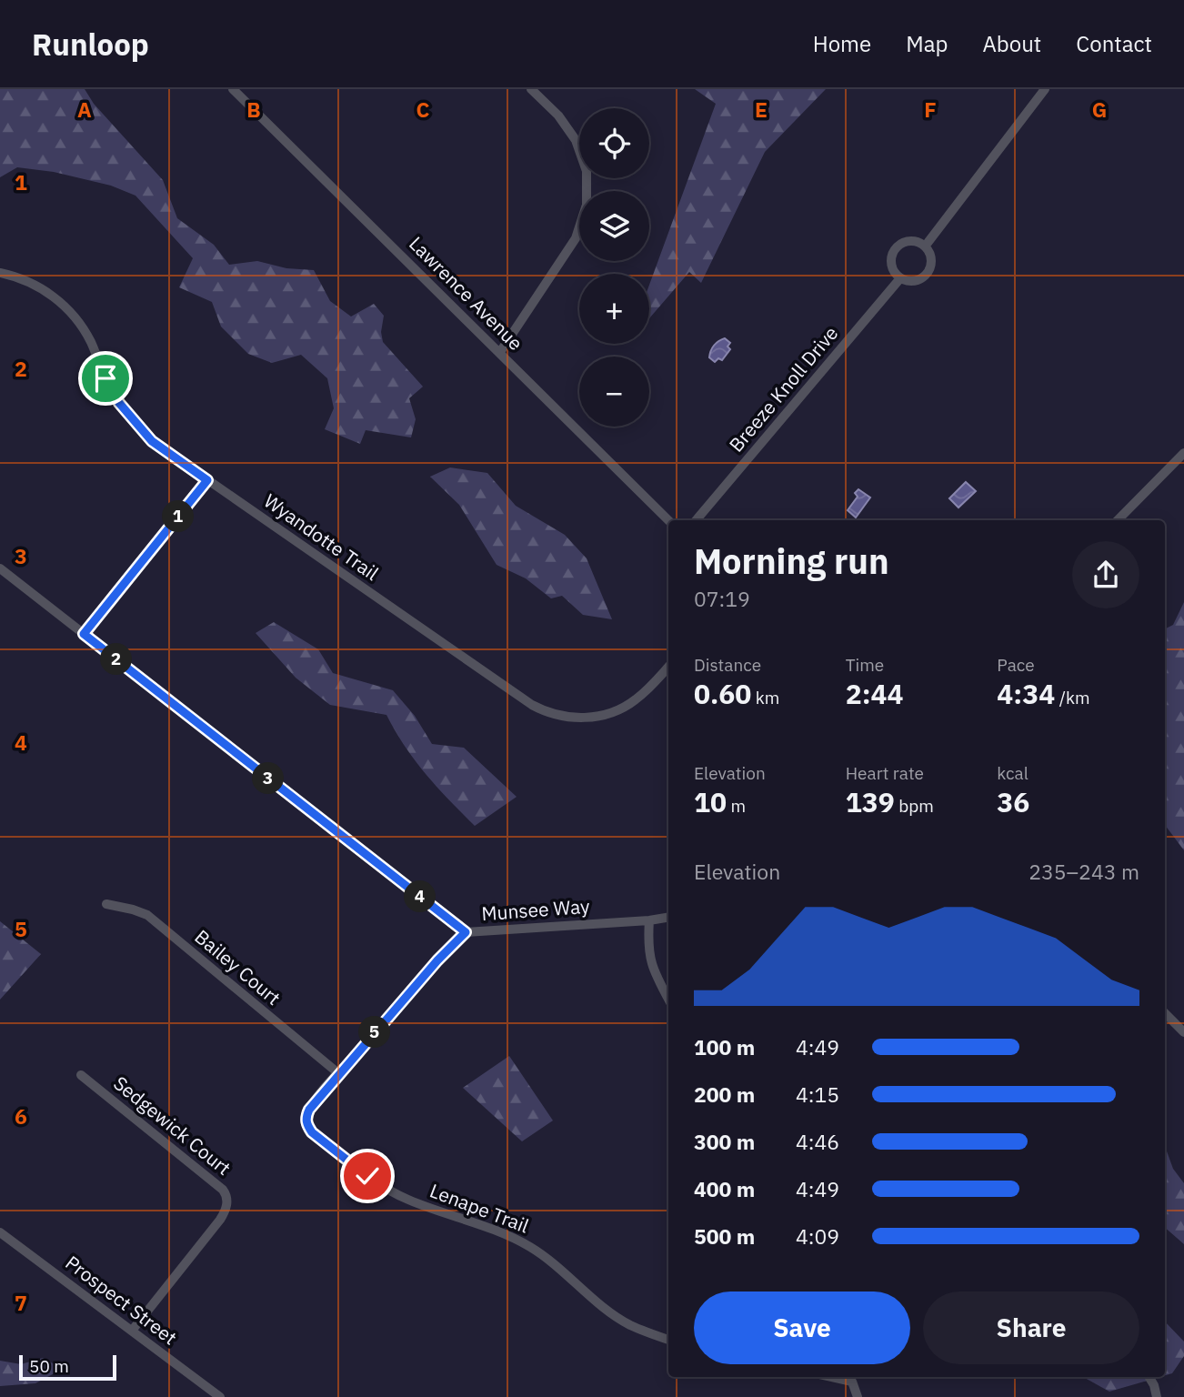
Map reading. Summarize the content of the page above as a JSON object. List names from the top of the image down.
{
  "streets": {
    "street": [
      "Lawrence Avenue",
      "Breeze Knoll Drive",
      "Wyandotte Trail",
      "Munsee Way",
      "Bailey Court",
      "Sedgewick Court",
      "Lenape Trail",
      "Prospect Street"
    ]
  },
  "crossings": [
    ["Munsee Way", "Bailey Court"],
    ["Munsee Way", "Lenape Trail"],
    ["Sedgewick Court", "Prospect Street"]
  ],
  "scale_bar": "50 m",
  "page": {
    "header": "Runloop",
    "nav": [
      "Home",
      "Map",
      "About",
      "Contact"
    ],
    "map_buttons": ["+", "−"],
    "pins": [
      "1",
      "2",
      "3",
      "4",
      "5"
    ],
    "heading": ["Morning run", "07:19"],
    "stats": [
      ["Distance", "0.60 km"],
      ["Time", "2:44"],
      ["Pace", "4:34 /km"],
      ["Elevation", "10 m"],
      ["Heart rate", "139 bpm"],
      ["kcal", "36"]
    ],
    "chart": ["Elevation", "235–243 m"],
    "list": [
      {
        "name": "100 m",
        "note": "4:49"
      },
      {
        "name": "200 m",
        "note": "4:15"
      },
      {
        "name": "300 m",
        "note": "4:46"
      },
      {
        "name": "400 m",
        "note": "4:49"
      },
      {
        "name": "500 m",
        "note": "4:09"
      }
    ],
    "buttons": ["Save", "Share"],
    "scale": "50 m"
  },
  "grid": {
    "columns": [
      "A",
      "B",
      "C",
      "E",
      "F",
      "G"
    ],
    "rows": [
      "1",
      "2",
      "3",
      "4",
      "5",
      "6",
      "7"
    ]
  }
}
